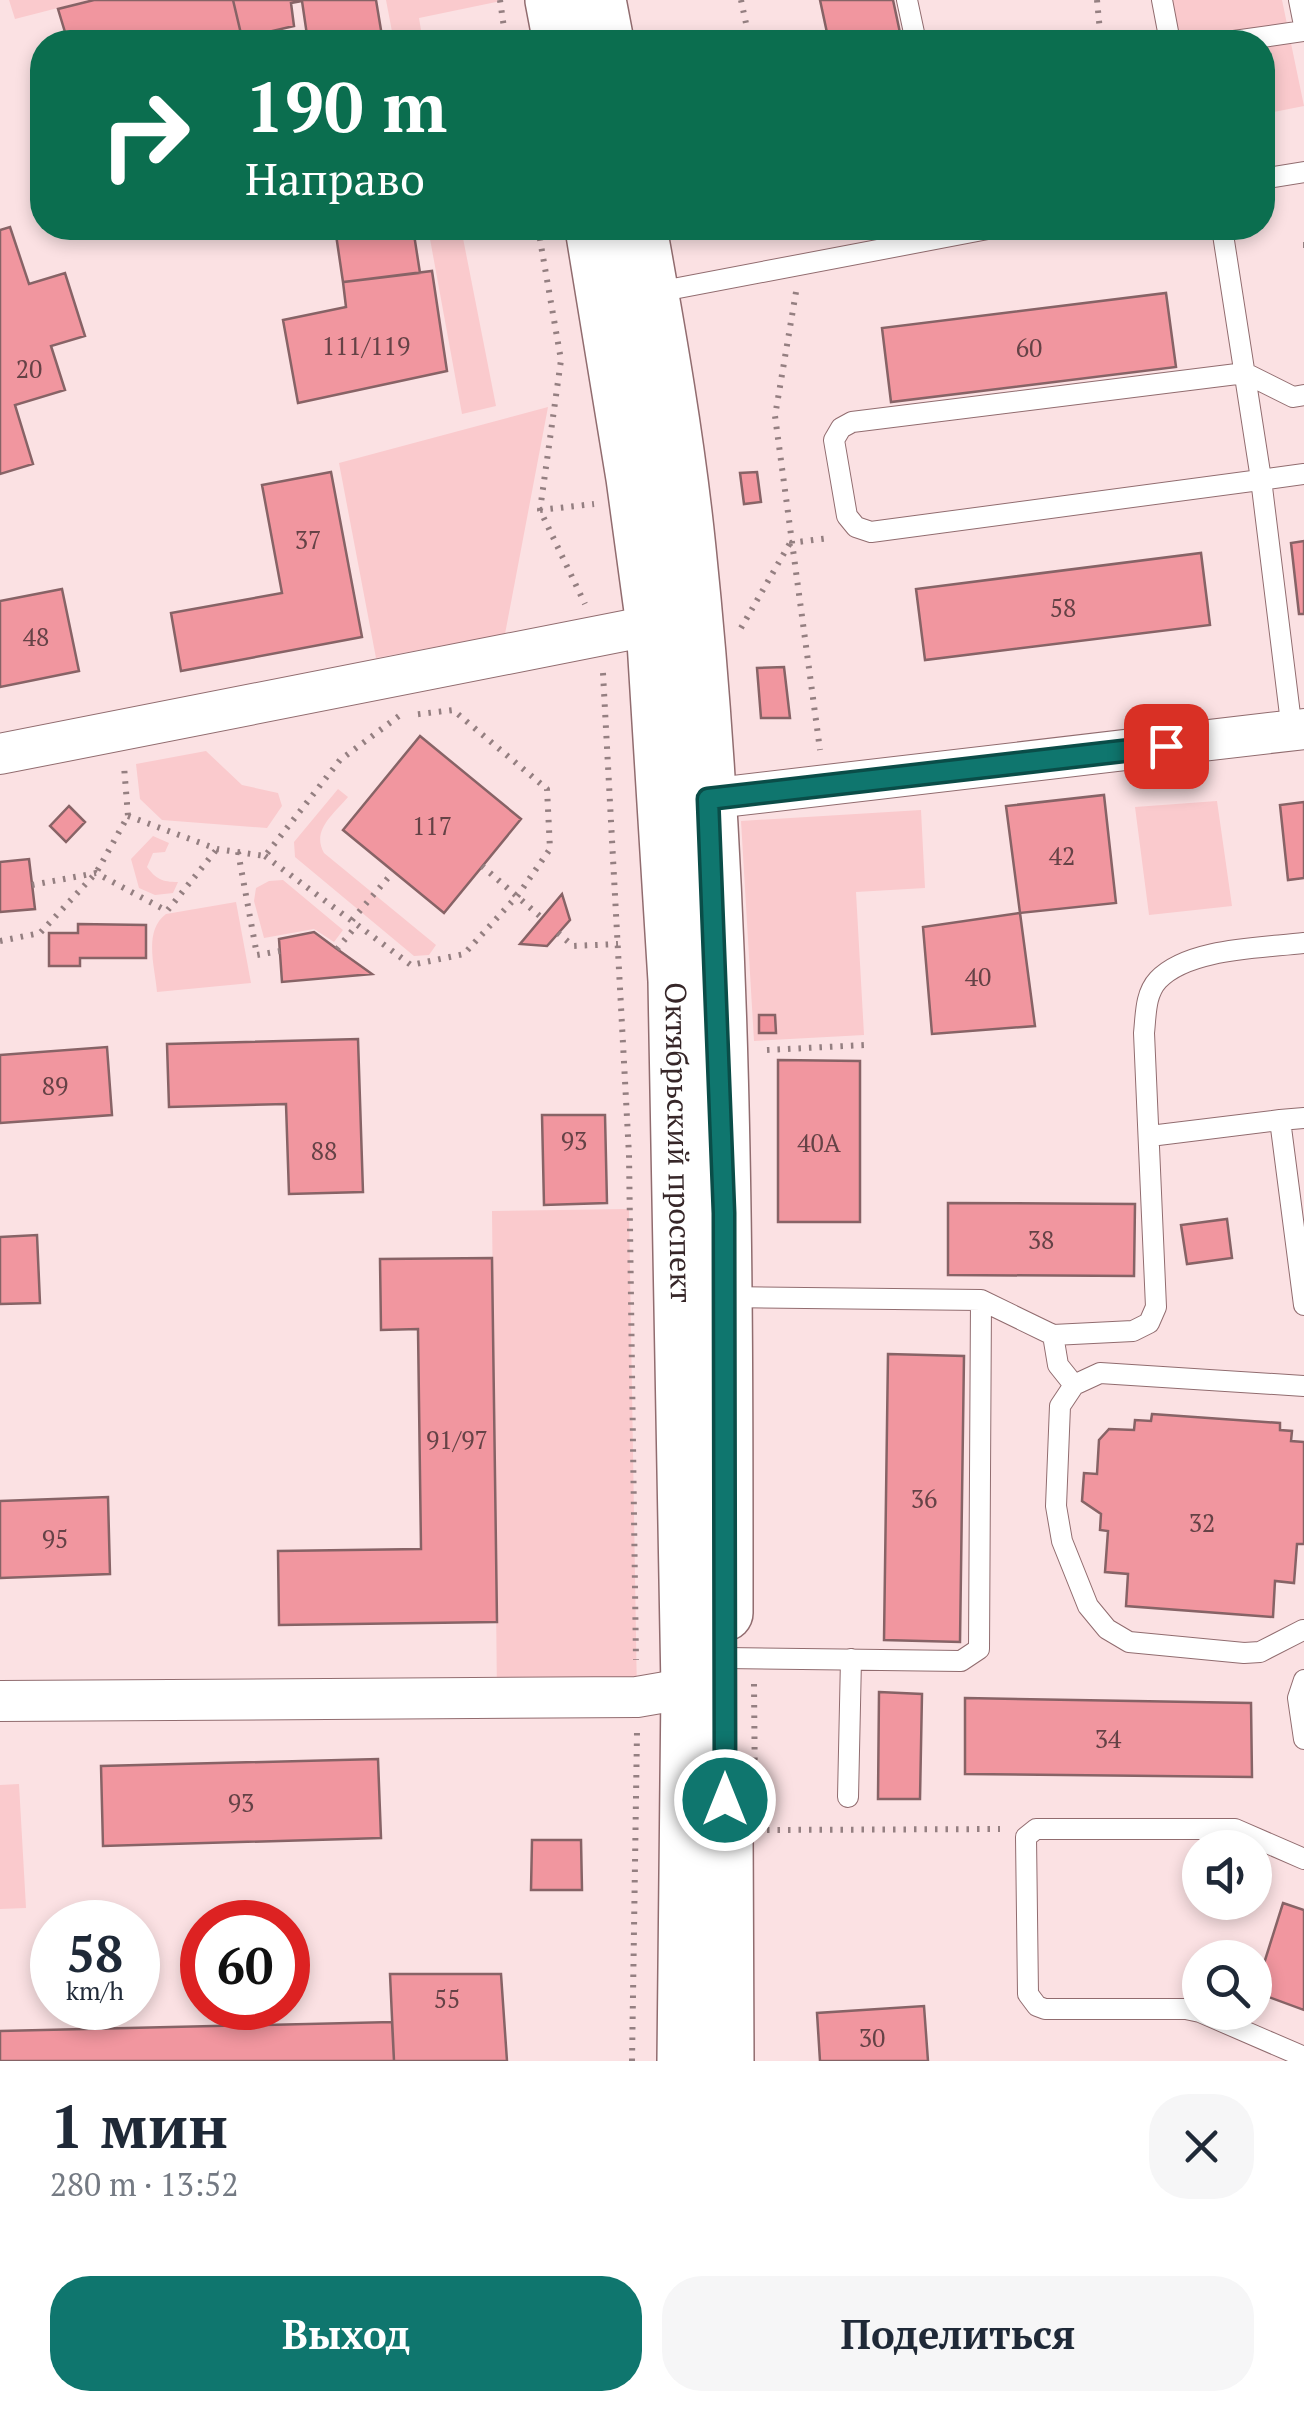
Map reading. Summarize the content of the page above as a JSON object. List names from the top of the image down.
{
  "streets": {
    "main road": ["Октябрьский проспект"]
  },
  "house_numbers": [
    "111/119",
    "60",
    "20",
    "37",
    "58",
    "48",
    "117",
    "42",
    "40",
    "89",
    "93",
    "40А",
    "88",
    "38",
    "91/97",
    "36",
    "32",
    "95",
    "34",
    "93",
    "55",
    "30"
  ],
  "page": {
    "turn": ["190 m", "Направо"],
    "speed": "58 km/h",
    "limit": "60",
    "heading": ["1 мин", "280 m · 13:52"],
    "buttons": ["Выход", "Поделиться"]
  }
}
